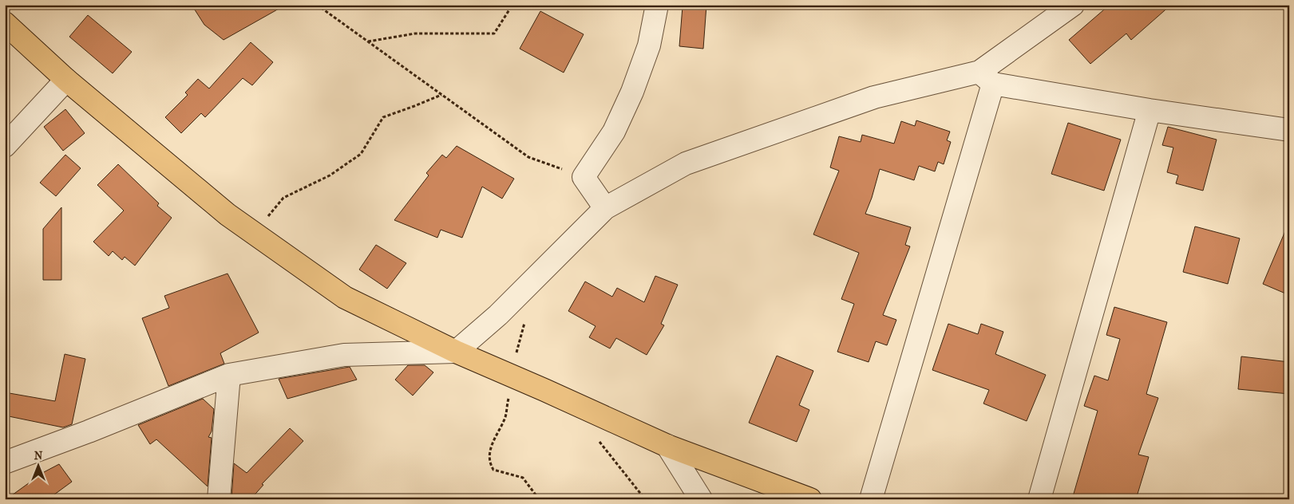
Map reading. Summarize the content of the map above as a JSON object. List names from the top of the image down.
{
  "north": "top"
}
